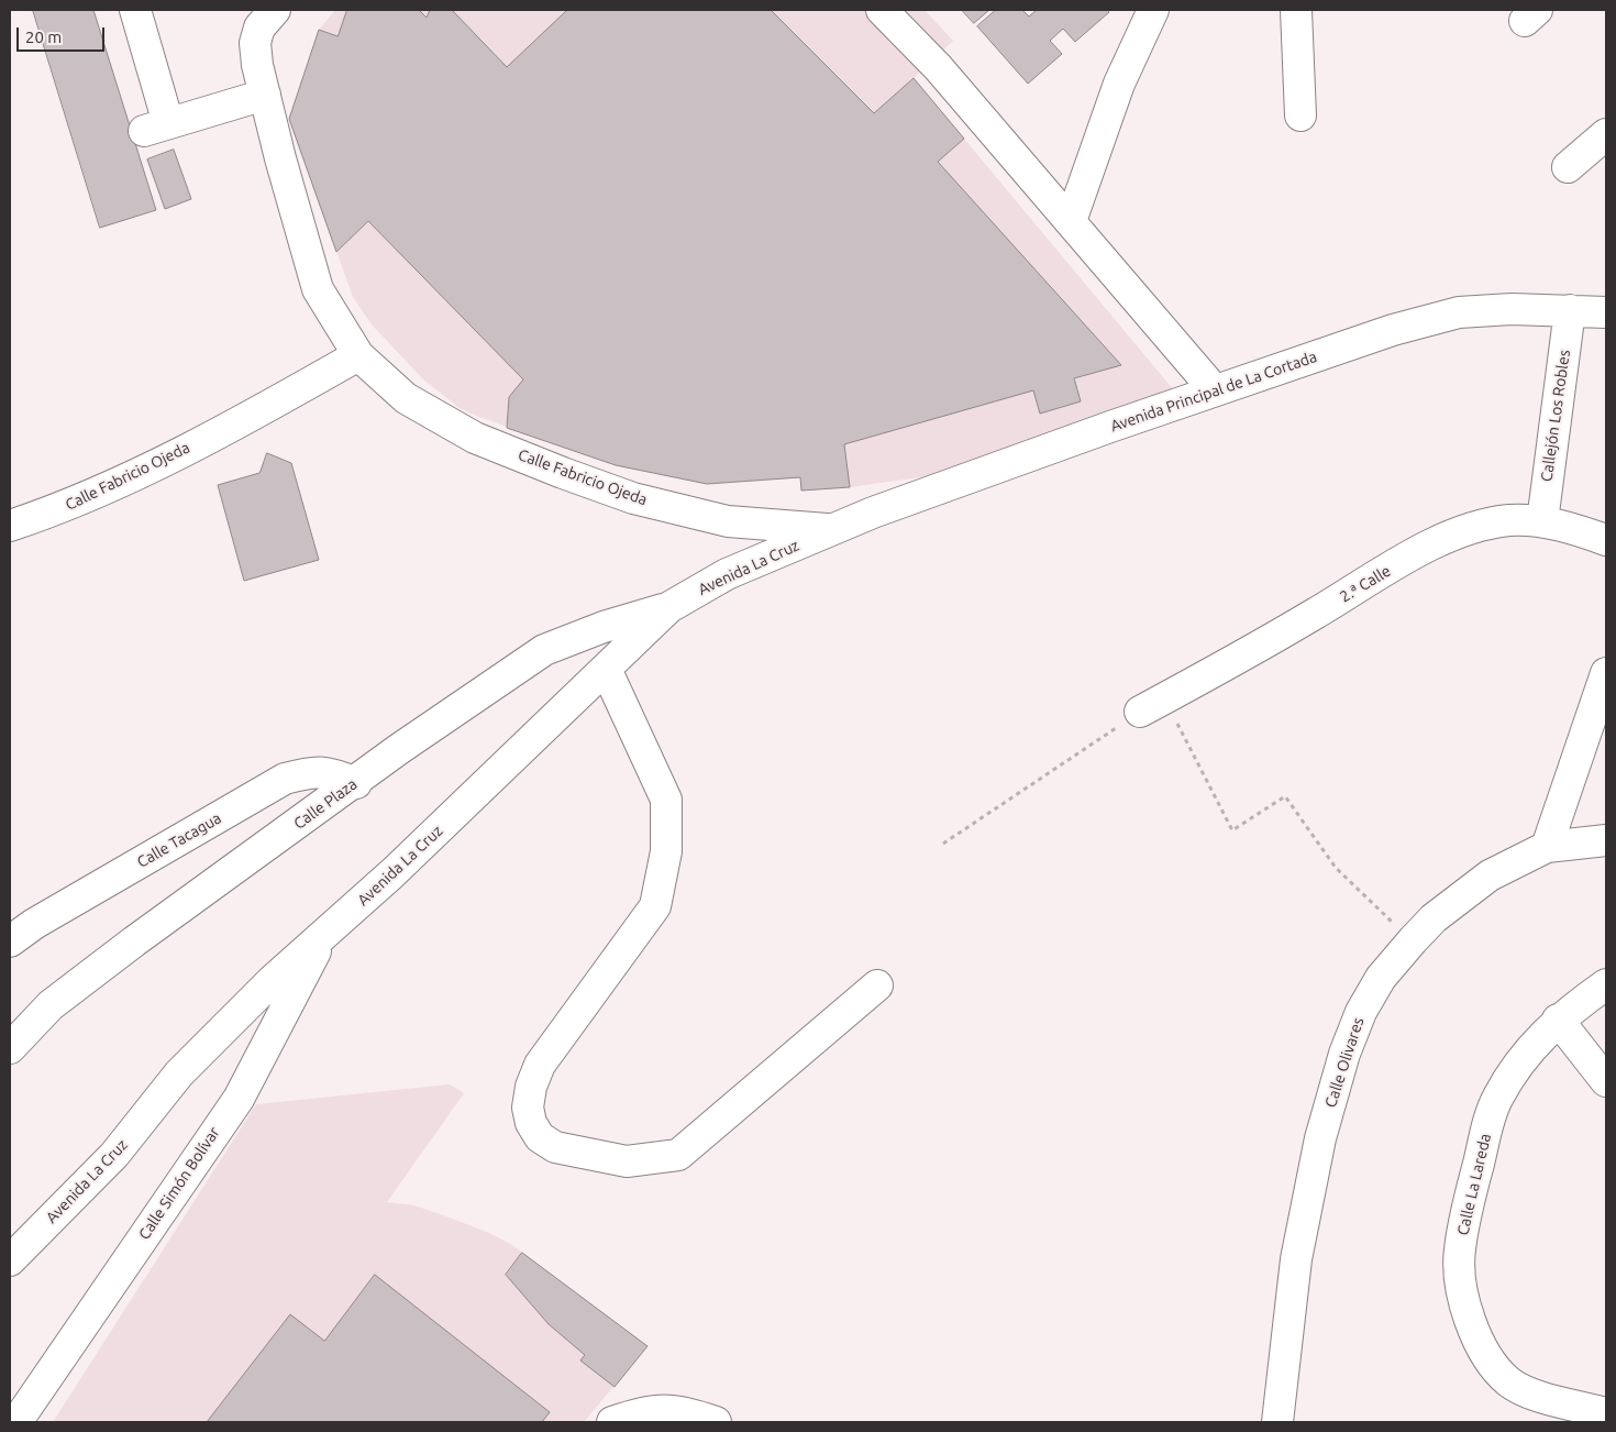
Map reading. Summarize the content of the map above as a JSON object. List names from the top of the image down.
{
  "streets": {
    "street": [
      "Avenida Principal de La Cortada",
      "Callejón Los Robles",
      "Calle Fabricio Ojeda",
      "Avenida La Cruz",
      "2.ª Calle",
      "Calle Plaza",
      "Calle Tacagua",
      "Calle Olivares",
      "Calle Simón Bolívar",
      "Calle La Lareda"
    ]
  },
  "crossings": [
    ["Avenida Principal de La Cortada", "Callejón Los Robles"],
    ["Avenida Principal de La Cortada", "Calle Fabricio Ojeda"],
    ["Avenida Principal de La Cortada", "Avenida La Cruz"],
    ["Callejón Los Robles", "2.ª Calle"],
    ["Calle Fabricio Ojeda", "Avenida La Cruz"],
    ["Avenida La Cruz", "Calle Plaza"],
    ["Avenida La Cruz", "Calle Simón Bolívar"],
    ["Calle Plaza", "Calle Tacagua"]
  ],
  "scale_bar": "20 m"
}
